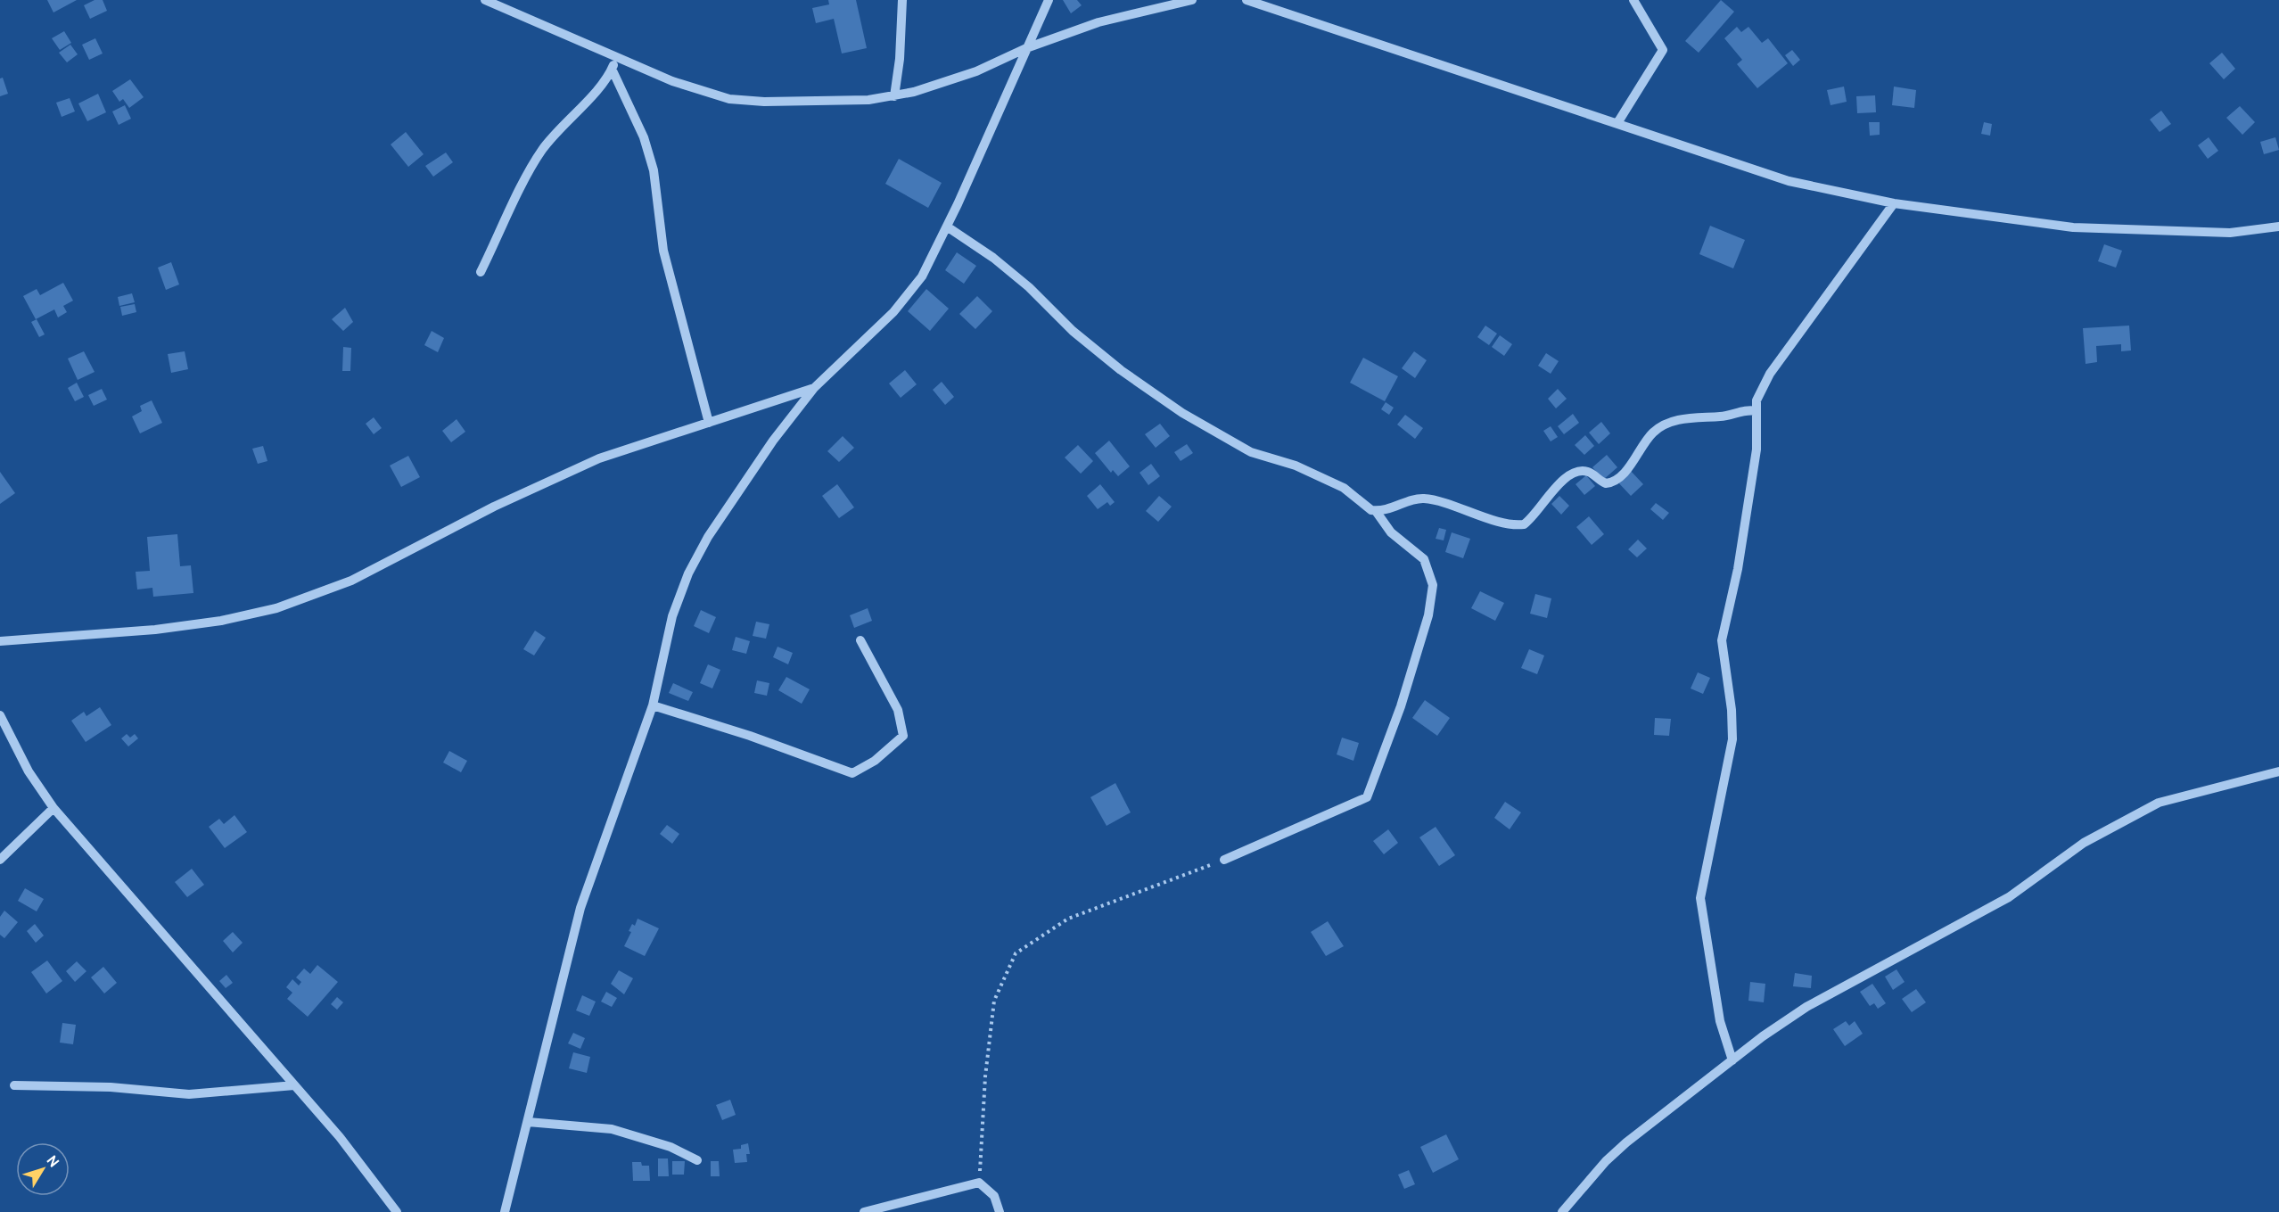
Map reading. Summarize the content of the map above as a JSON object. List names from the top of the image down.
{
  "north": "top right"
}
